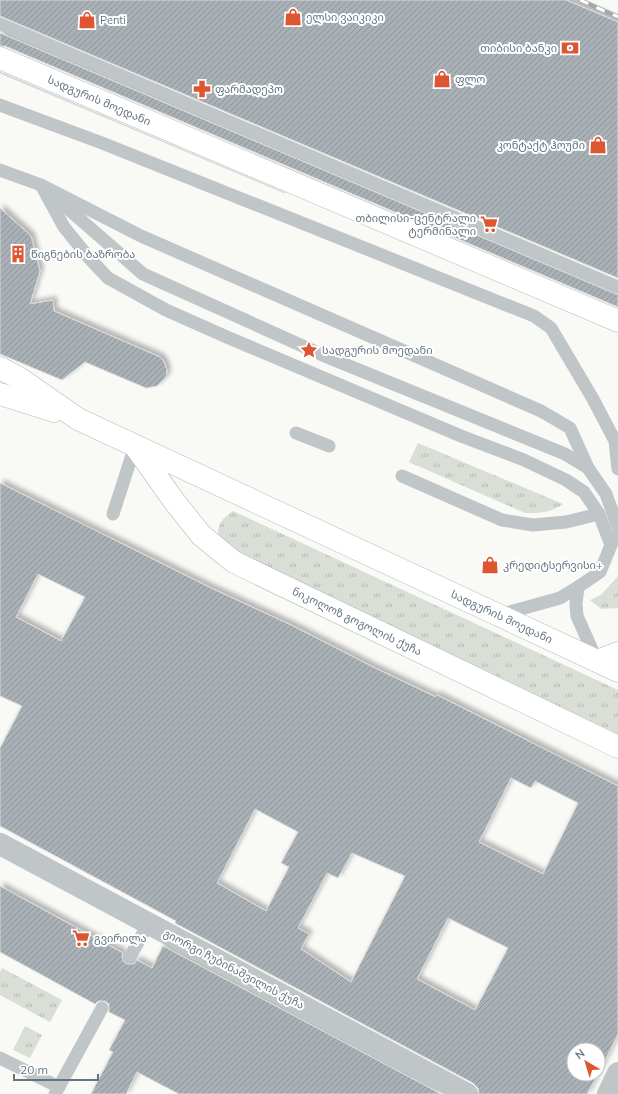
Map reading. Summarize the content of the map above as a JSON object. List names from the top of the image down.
{
  "streets": {
    "main road": ["სადგურის მოედანი", "ნიკოლოზ გოგოლის ქუჩა"],
    "street": ["გიორგი ჩუბინაშვილის ქუჩა"]
  },
  "crossings": [
    ["სადგურის მოედანი", "ნიკოლოზ გოგოლის ქუჩა"]
  ],
  "places": {
    "shop": [
      "ელსი ვაიკიკი",
      "Penti",
      "ფლო",
      "კონტაქტ ჰოუმი",
      "კრედიტსერვისი+"
    ],
    "bank": ["თიბისი ბანკი"],
    "pharmacy": ["ფარმადეპო"],
    "supermarket": ["თბილისი-ცენტრალი ტერმინალი", "გვირილა"],
    "building": ["წიგნების ბაზრობა"],
    "place": ["სადგურის მოედანი"]
  },
  "scale_bar": "20 m",
  "north": "top left"
}
